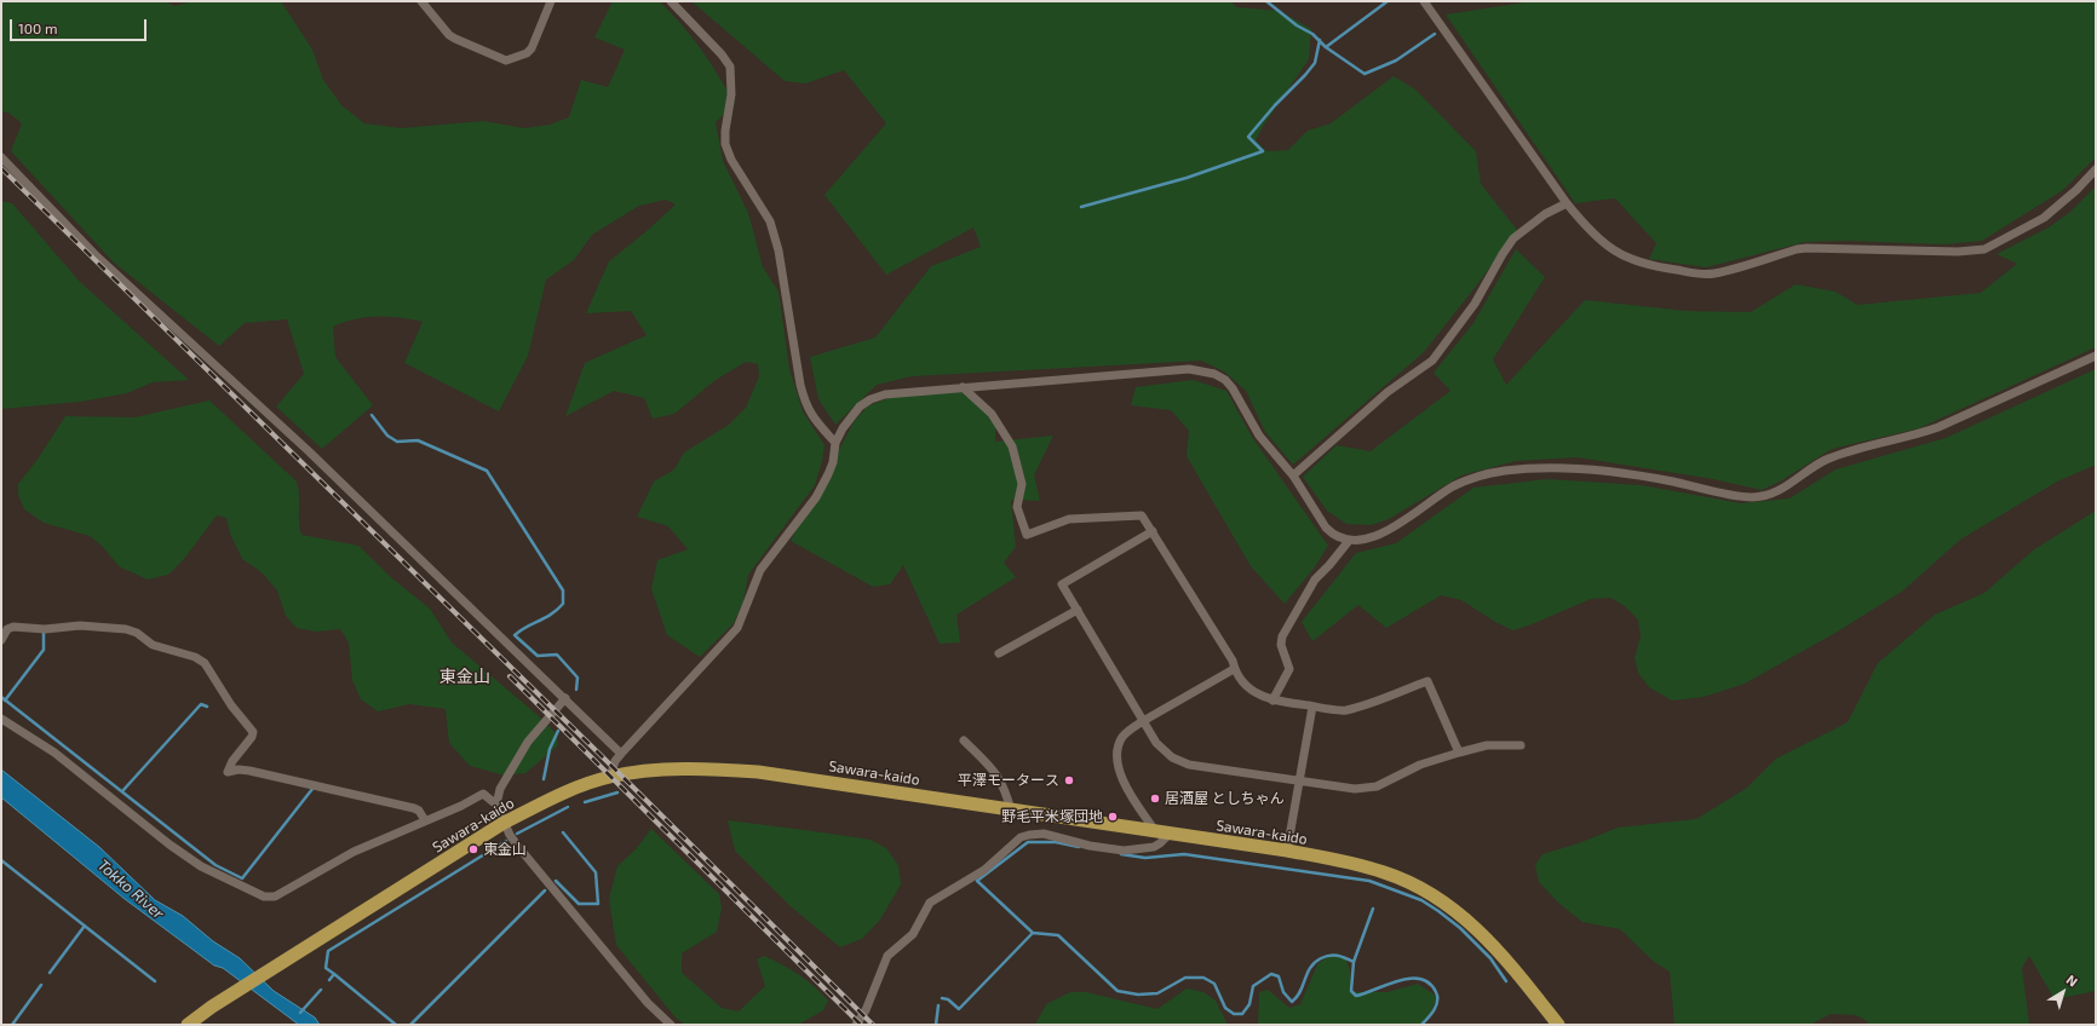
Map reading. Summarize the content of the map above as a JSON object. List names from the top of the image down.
{
  "streets": {
    "highway": ["Sawara-kaido"]
  },
  "districts": ["東金山"],
  "water": ["Tokko River"],
  "places": [
    "平澤モータース",
    "居酒屋 としちゃん",
    "野毛平米塚団地",
    "東金山"
  ],
  "scale_bar": "100 m",
  "north": "top right"
}
